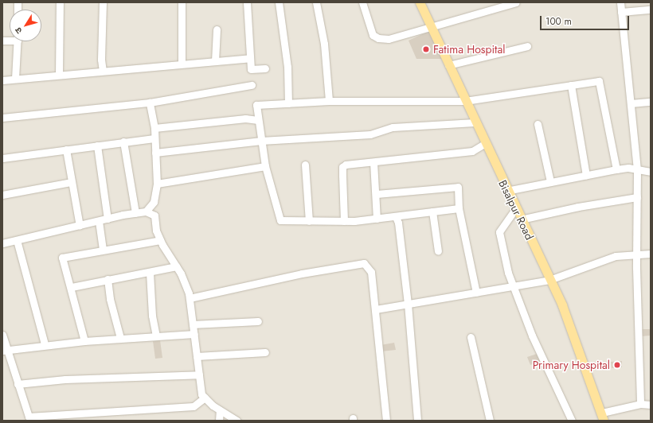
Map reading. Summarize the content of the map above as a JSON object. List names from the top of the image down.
{
  "streets": {
    "main road": ["Bisalpur Road"]
  },
  "places": ["Fatima Hospital", "Primary Hospital"],
  "scale_bar": "100 m",
  "north": "bottom left"
}
